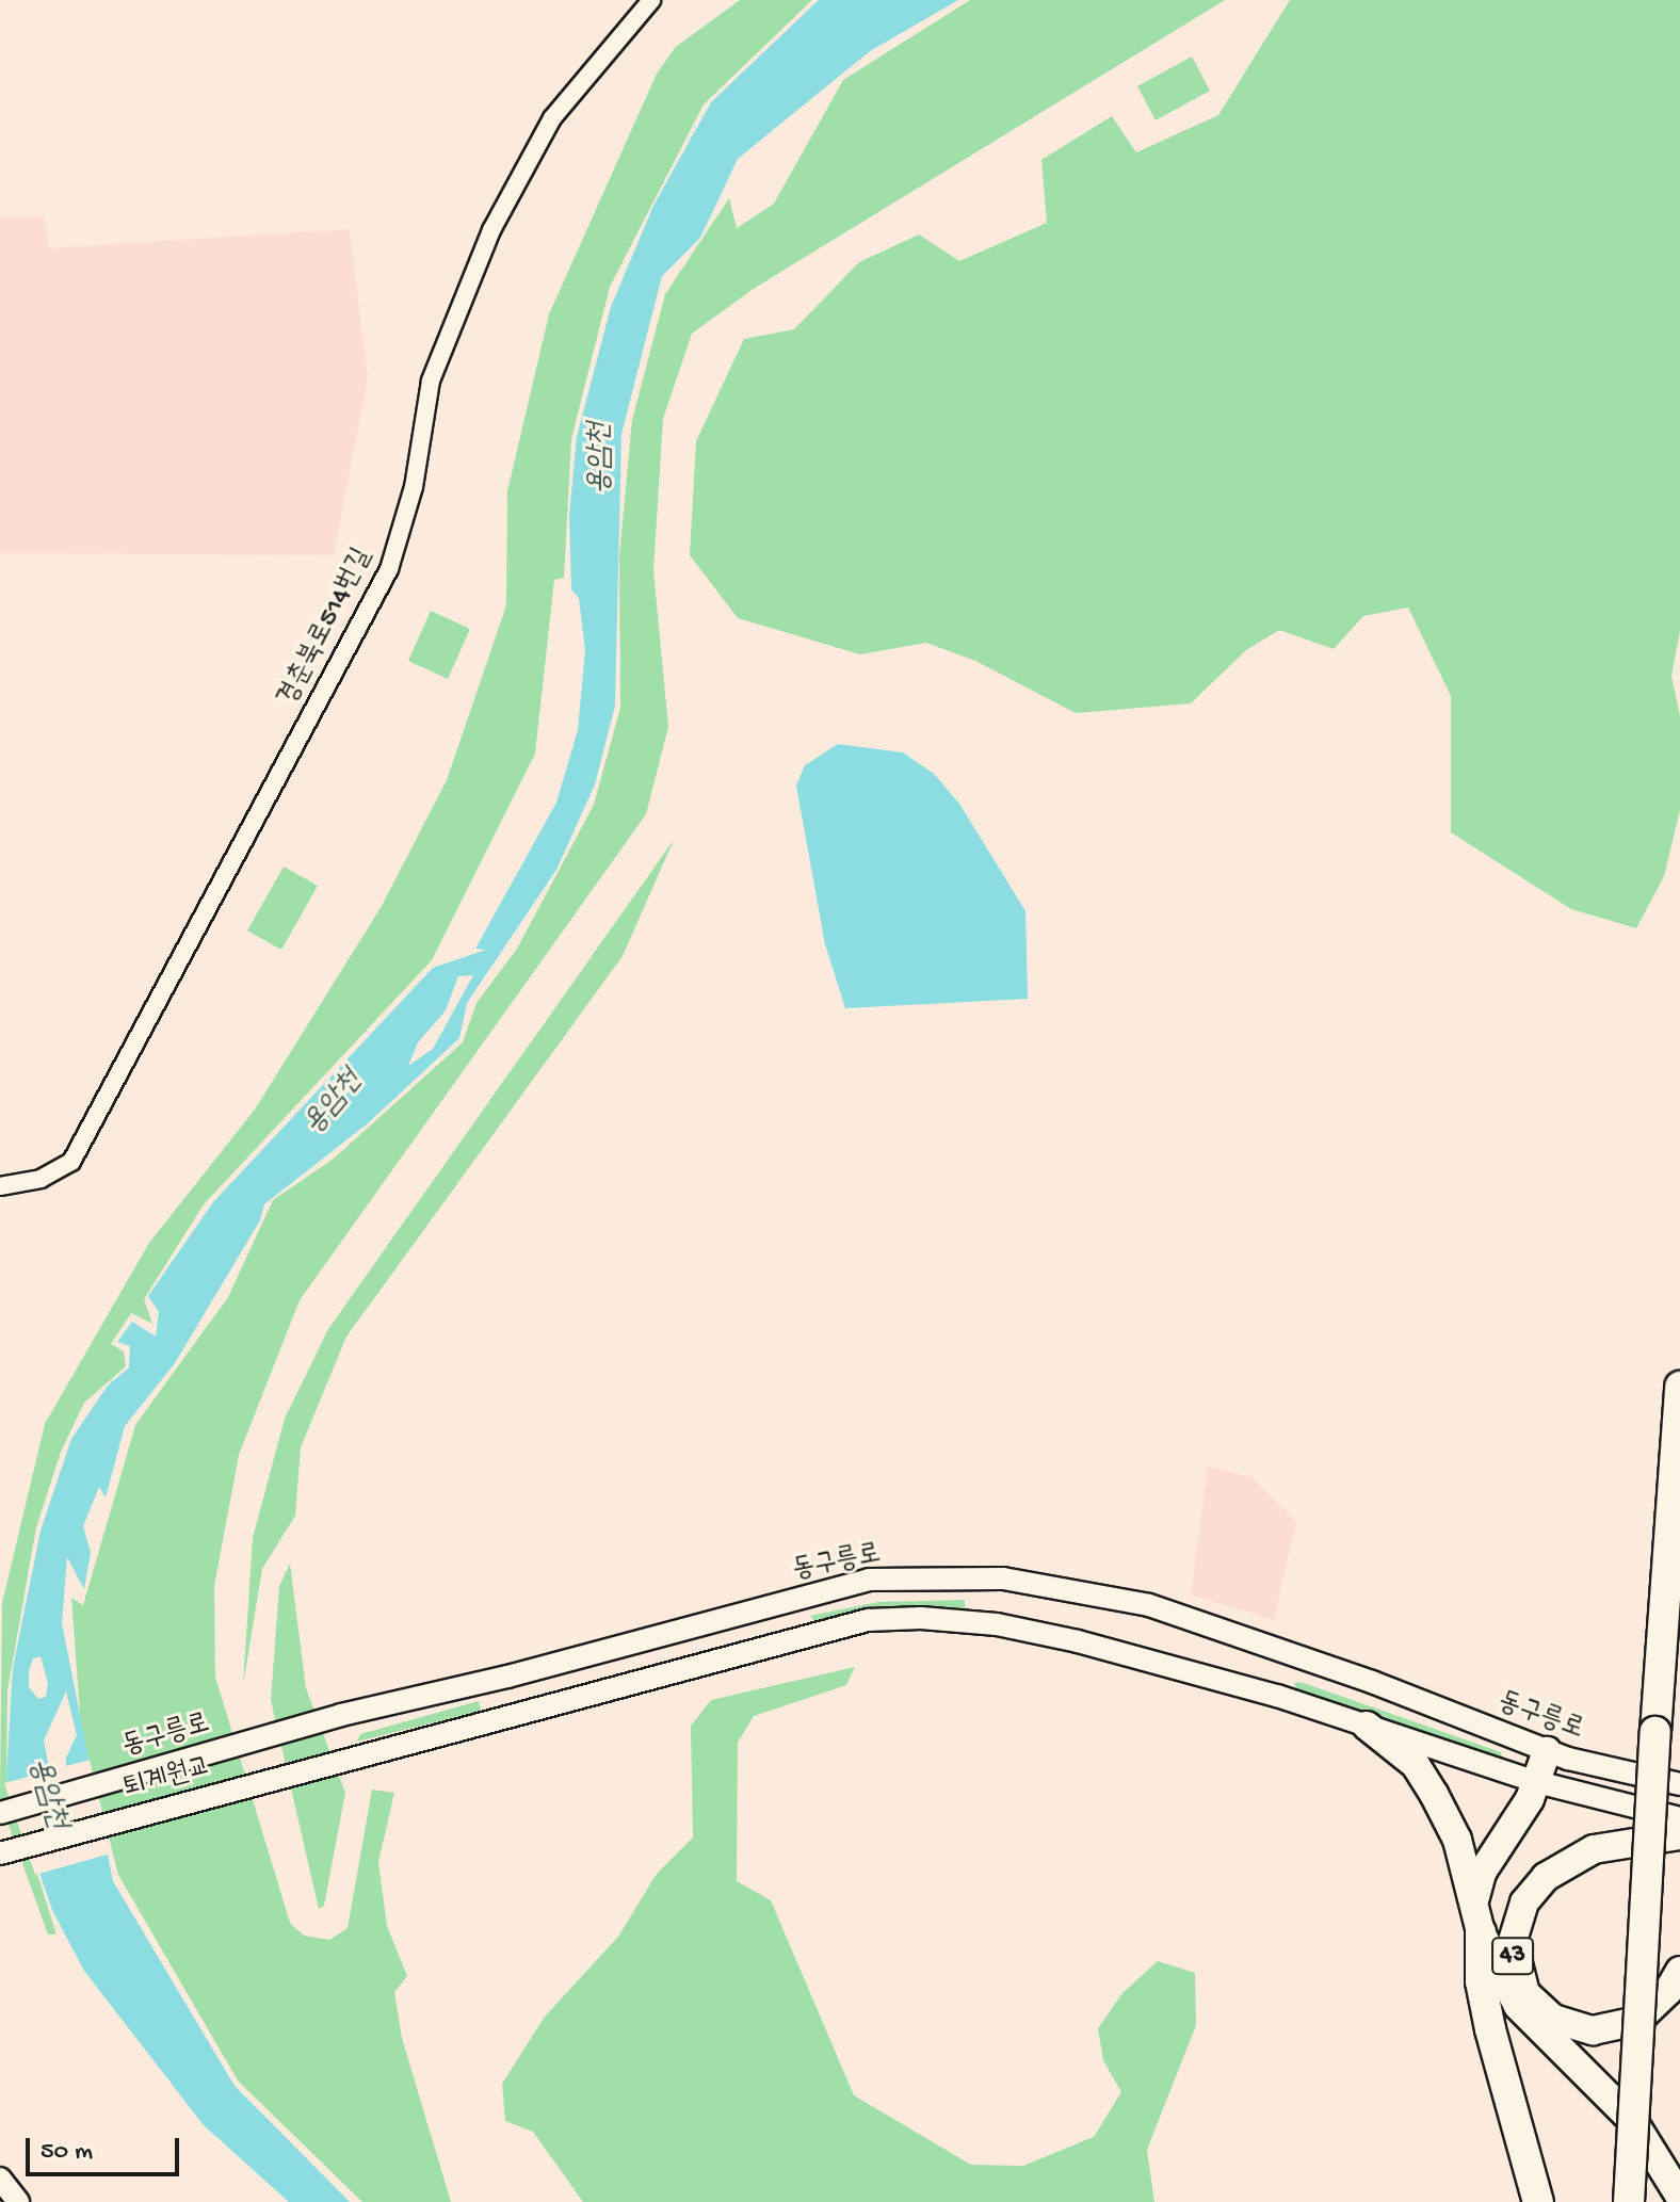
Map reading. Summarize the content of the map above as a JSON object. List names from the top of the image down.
{
  "streets": {
    "highway": ["43"],
    "street": ["경춘북로514번길", "동구릉로", "퇴계원교"]
  },
  "water": ["용암천"],
  "scale_bar": "50 m"
}
